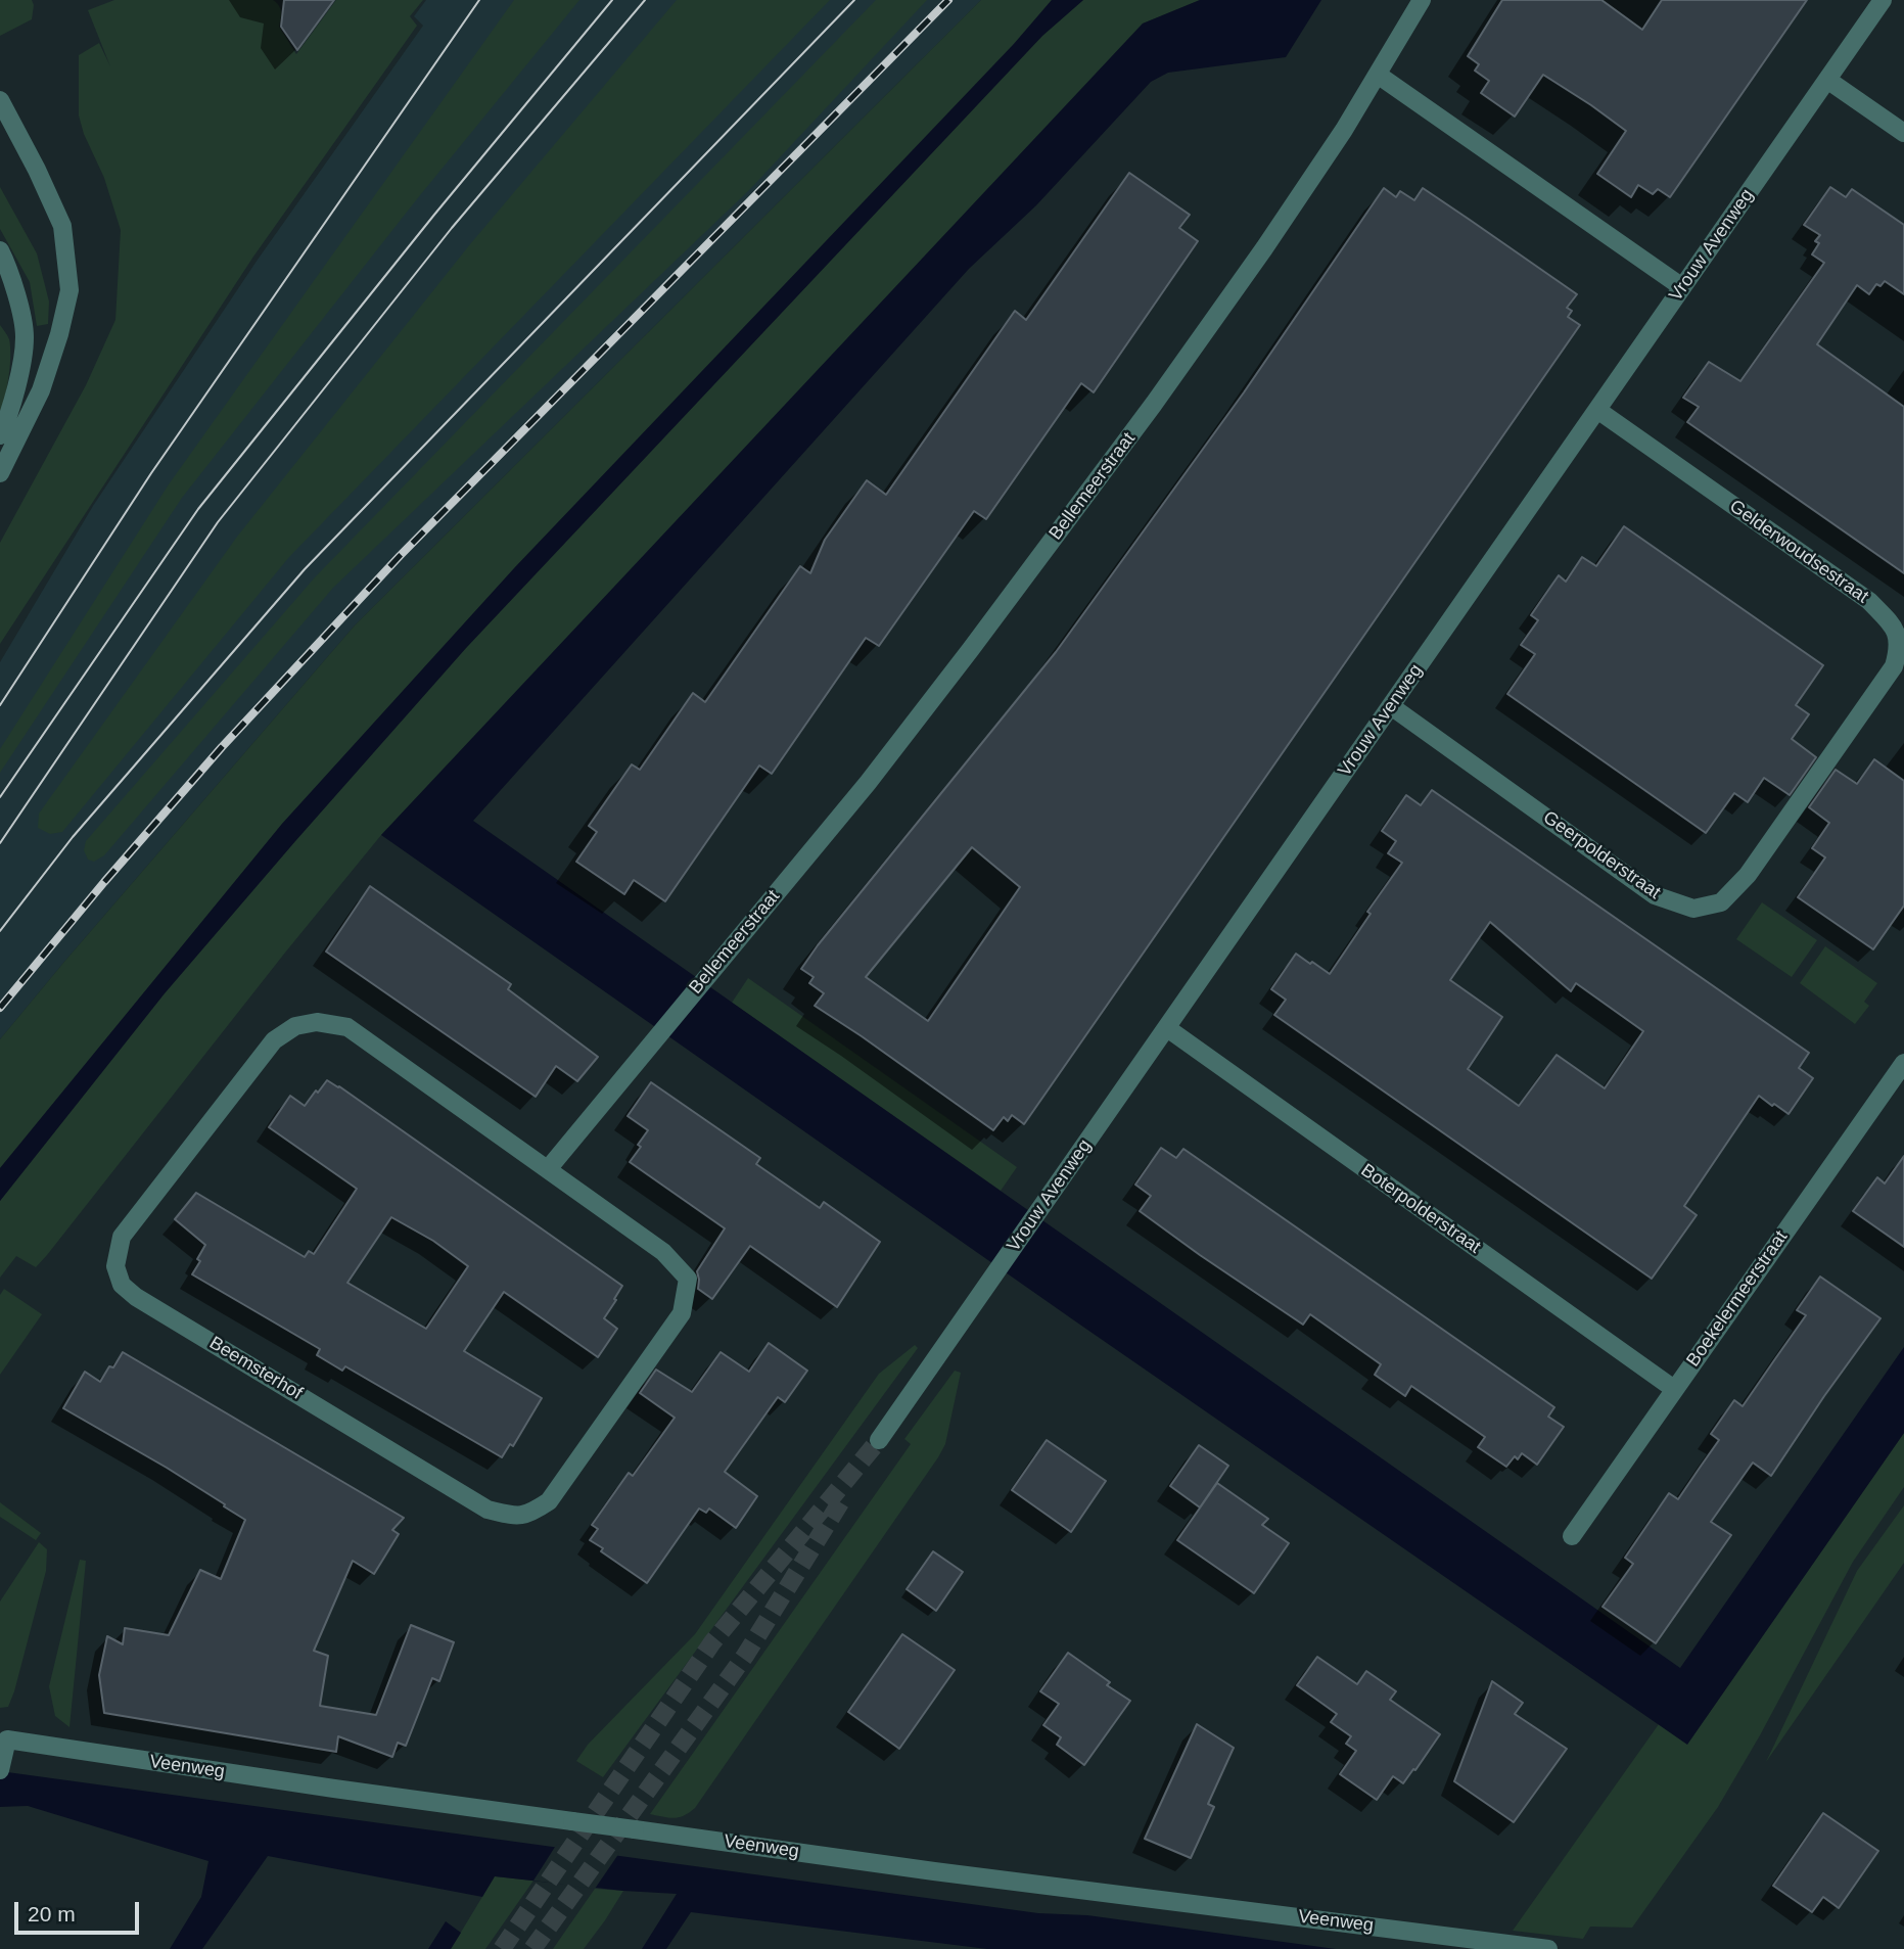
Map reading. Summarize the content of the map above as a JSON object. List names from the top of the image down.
{
  "streets": {
    "street": [
      "Vrouw Avenweg",
      "Bellemeerstraat",
      "Gelderwoudsestraat",
      "Geerpolderstraat",
      "Boterpolderstraat",
      "Boekelermeerstraat",
      "Beemsterhof",
      "Veenweg"
    ]
  },
  "crossings": [
    ["Vrouw Avenweg", "Gelderwoudsestraat"],
    ["Vrouw Avenweg", "Geerpolderstraat"],
    ["Vrouw Avenweg", "Boterpolderstraat"],
    ["Bellemeerstraat", "Beemsterhof"],
    ["Gelderwoudsestraat", "Geerpolderstraat"],
    ["Boterpolderstraat", "Boekelermeerstraat"]
  ],
  "scale_bar": "20 m"
}
